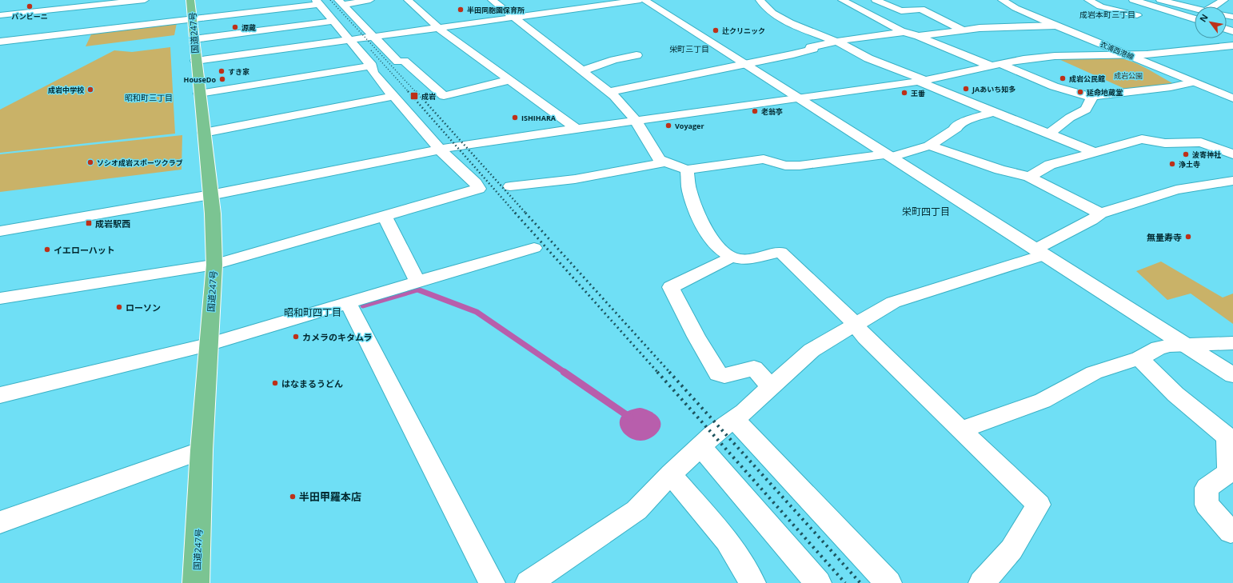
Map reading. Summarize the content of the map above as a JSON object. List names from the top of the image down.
{
  "streets": {
    "highway": ["国道247号"],
    "street": ["衣浦西港線"]
  },
  "districts": [
    "成岩本町三丁目",
    "栄町三丁目",
    "昭和町三丁目",
    "栄町四丁目",
    "昭和町四丁目"
  ],
  "parks": ["成岩公園"],
  "places": {
    "other": [
      "バンビーニ",
      "半田同胞園保育所",
      "源蔵",
      "辻クリニック",
      "すき家",
      "成岩公民館",
      "HouseDo",
      "JAあいち知多",
      "成岩中学校",
      "延命地蔵堂",
      "王番",
      "老翁亭",
      "ISHIHARA",
      "Voyager",
      "波寄神社",
      "ソシオ成岩スポーツクラブ",
      "浄土寺",
      "無量寿寺",
      "イエローハット",
      "ローソン",
      "カメラのキタムラ",
      "はなまるうどん",
      "半田甲羅本店"
    ],
    "transit": ["成岩", "成岩駅西"]
  },
  "north": "top left"
}
